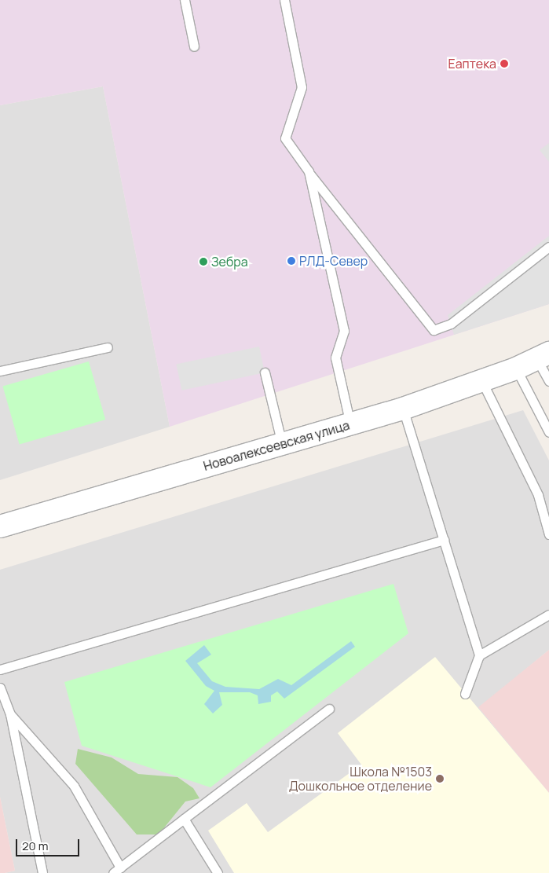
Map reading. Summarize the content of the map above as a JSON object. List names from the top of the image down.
{
  "streets": {
    "street": ["Новоалексеевская улица"]
  },
  "places": [
    "Еаптека",
    "РЛД-Север",
    "Зебра",
    "Школа №1503 Дошкольное отделение"
  ],
  "scale_bar": "20 m"
}
